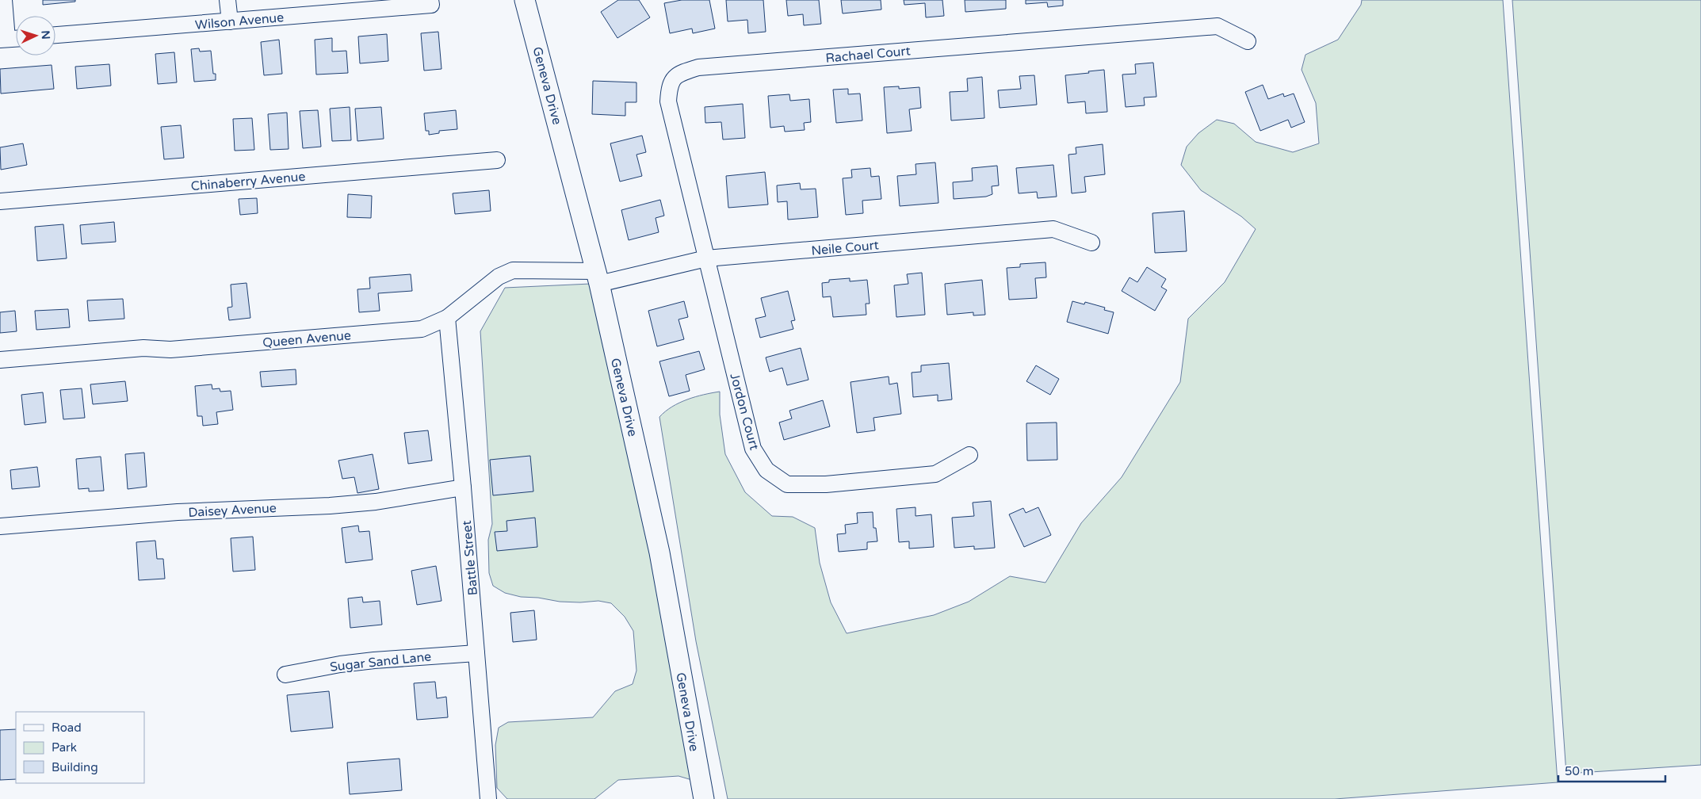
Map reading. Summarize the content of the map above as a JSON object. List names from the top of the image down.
{
  "streets": {
    "main road": ["Geneva Drive"],
    "street": [
      "Wilson Avenue",
      "Rachael Court",
      "Chinaberry Avenue",
      "Neile Court",
      "Queen Avenue",
      "Jordon Court",
      "Daisey Avenue",
      "Battle Street",
      "Sugar Sand Lane"
    ]
  },
  "crossings": [
    ["Rachael Court", "Neile Court"],
    ["Rachael Court", "Jordon Court"],
    ["Geneva Drive", "Neile Court"],
    ["Geneva Drive", "Queen Avenue"],
    ["Neile Court", "Queen Avenue"],
    ["Neile Court", "Jordon Court"],
    ["Queen Avenue", "Battle Street"],
    ["Daisey Avenue", "Battle Street"],
    ["Battle Street", "Sugar Sand Lane"]
  ],
  "legend": ["Road", "Park", "Building"],
  "scale_bar": "50 m",
  "north": "right"
}
